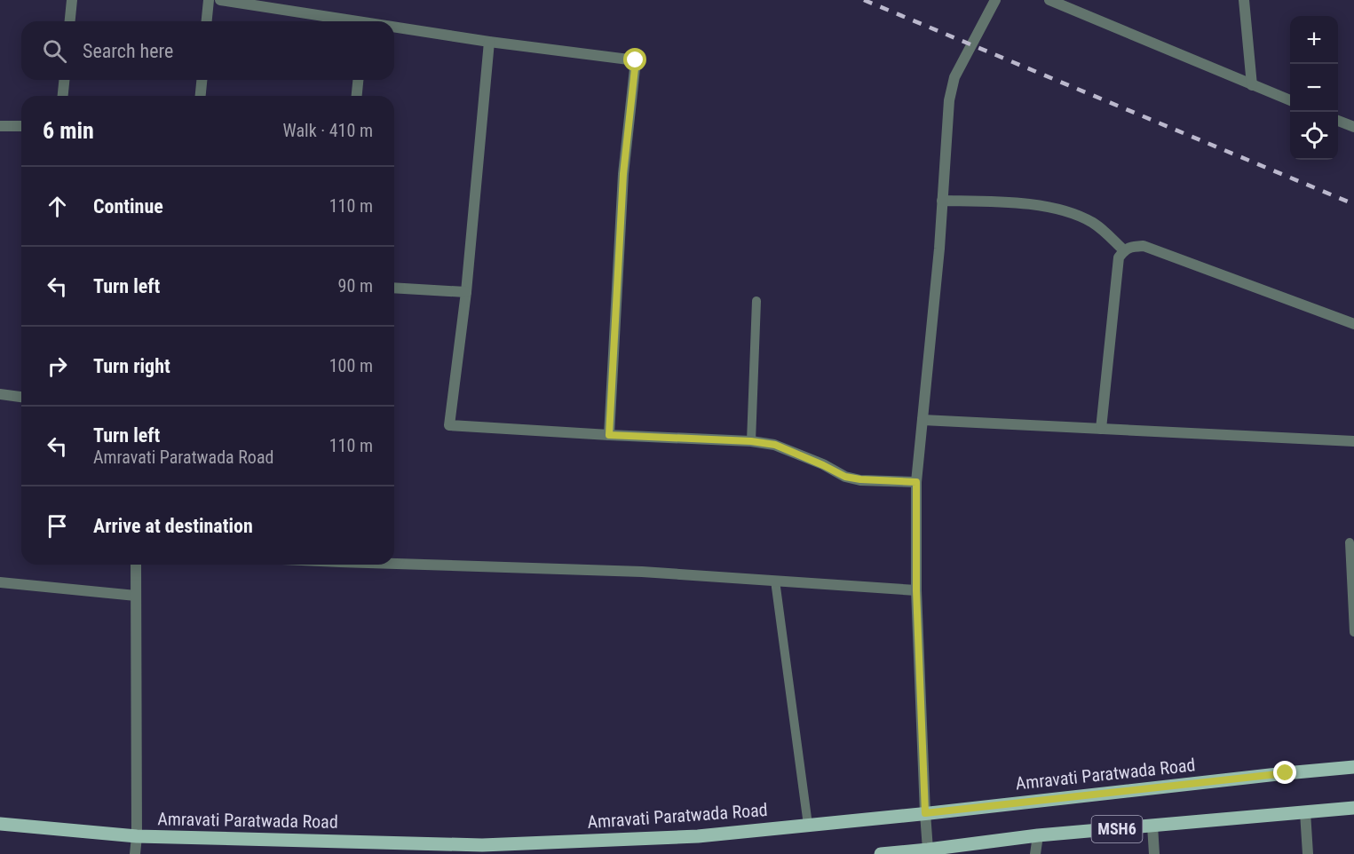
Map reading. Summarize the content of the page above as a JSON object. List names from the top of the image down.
{
  "streets": {
    "main road": ["Amravati Paratwada Road", "MSH6"]
  },
  "page": {
    "map_buttons": ["+", "−"],
    "search": "Search here",
    "heading": ["6 min", "Walk · 410 m"],
    "list": [
      ["Continue", "110 m"],
      ["Turn left", "90 m"],
      ["Turn right", "100 m"],
      ["Turn left", "Amravati Paratwada Road", "110 m"],
      "Arrive at destination"
    ]
  }
}
